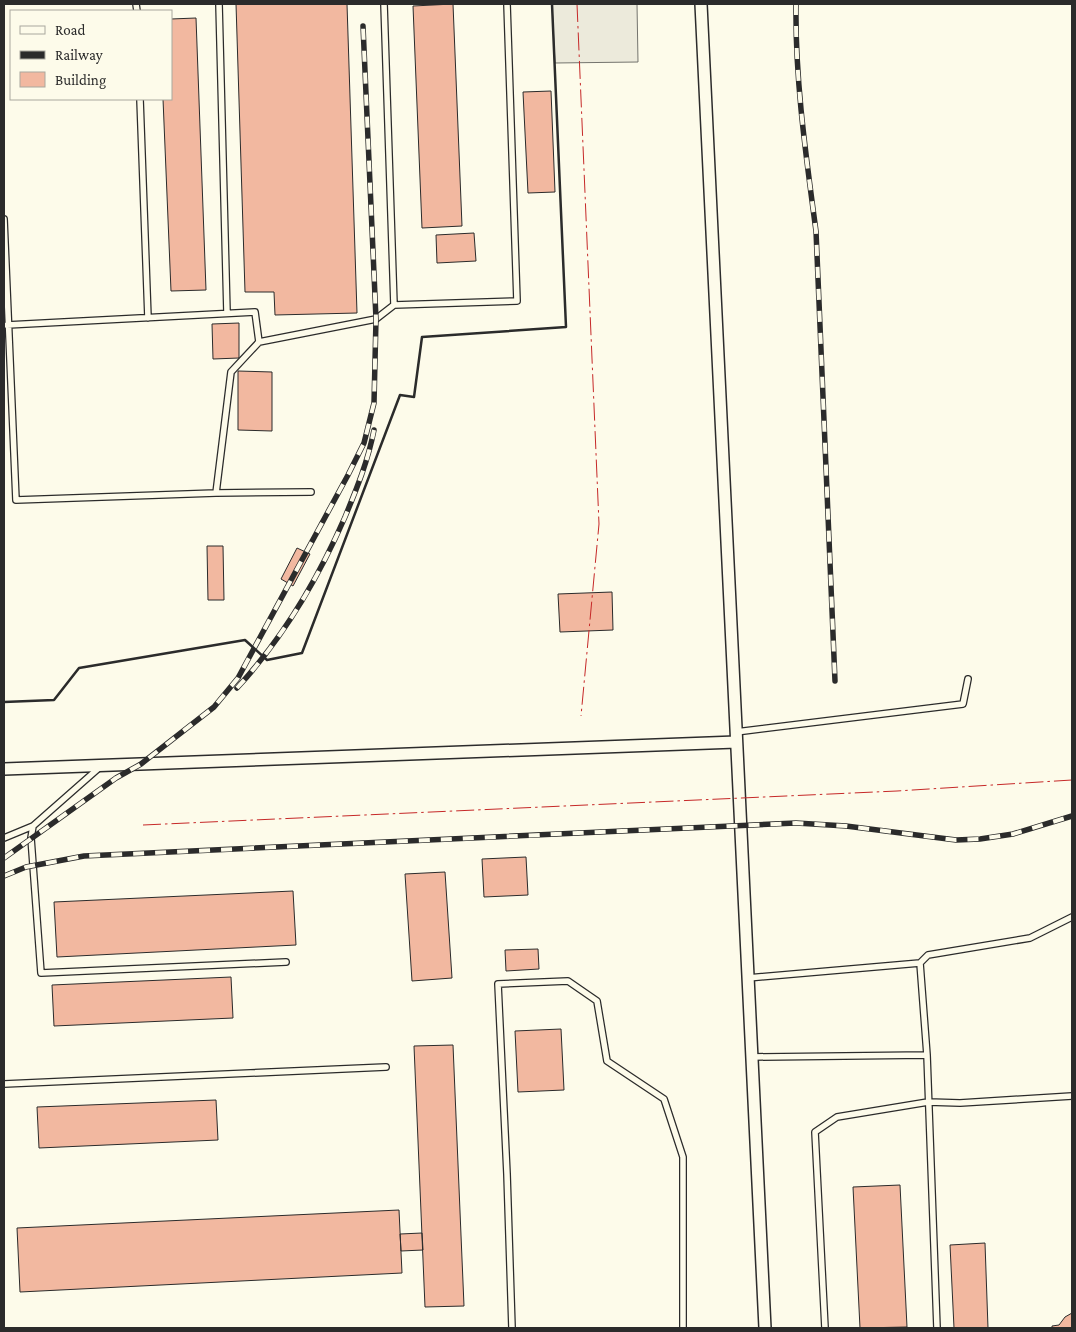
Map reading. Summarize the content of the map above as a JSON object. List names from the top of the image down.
{
  "legend": ["Road", "Railway", "Building"]
}
